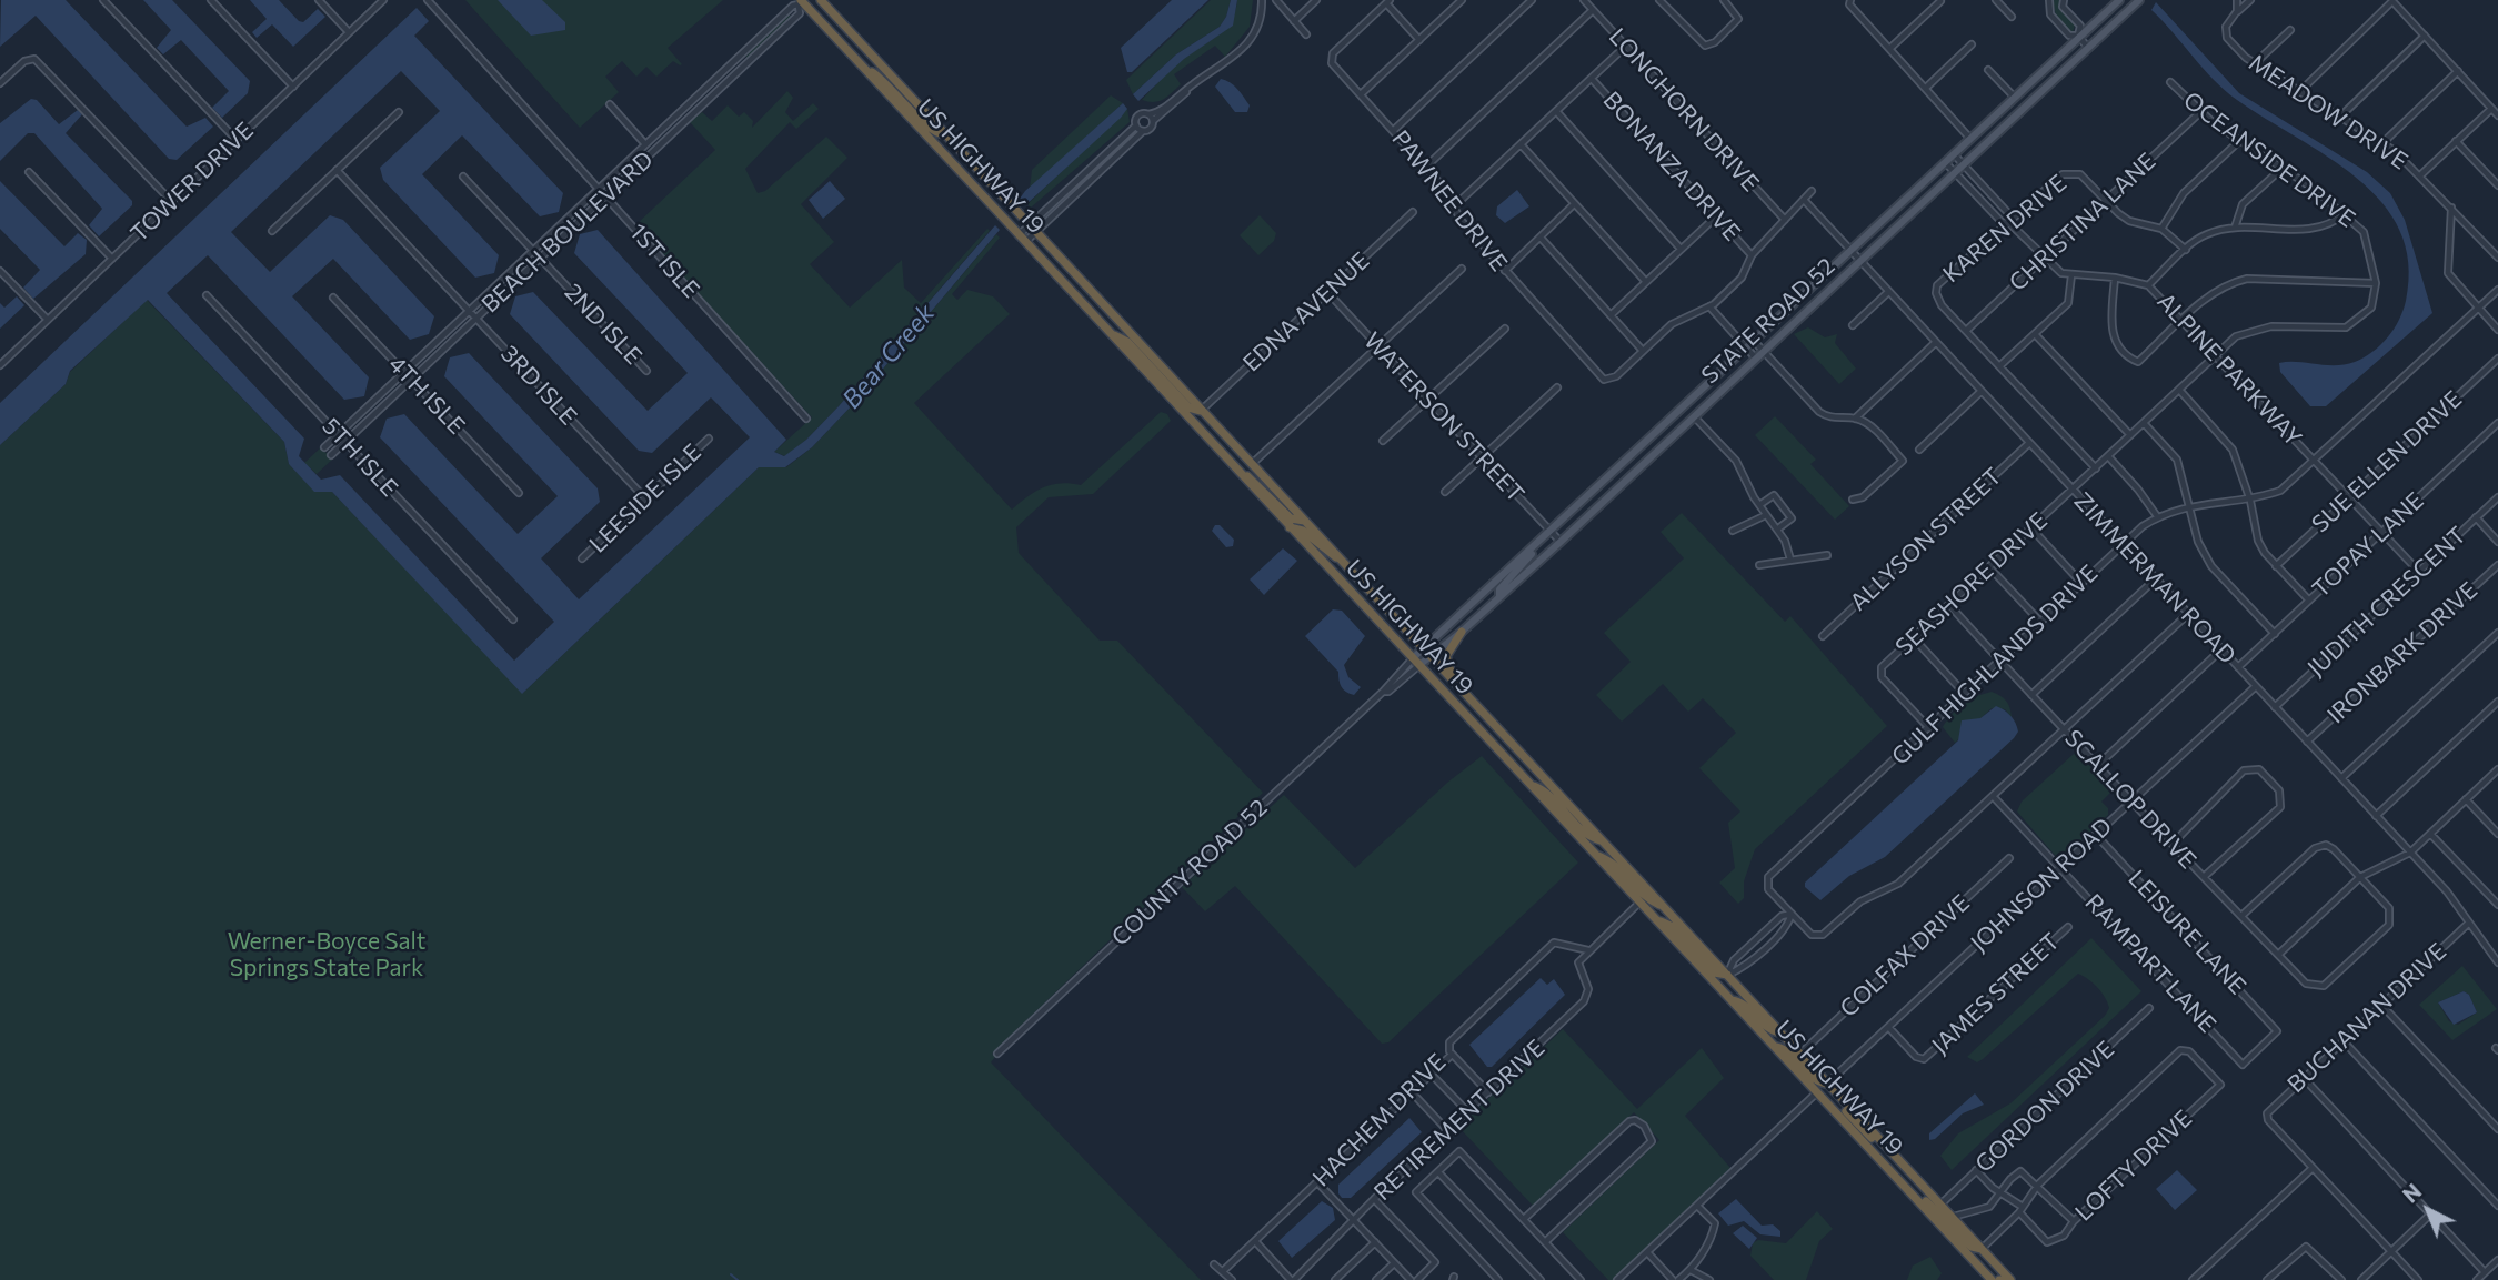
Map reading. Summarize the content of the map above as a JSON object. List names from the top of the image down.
{
  "streets": {
    "highway": ["US HIGHWAY 19"],
    "main road": ["STATE ROAD 52"],
    "street": [
      "LONGHORN DRIVE",
      "MEADOW DRIVE",
      "OCEANSIDE DRIVE",
      "BONANZA DRIVE",
      "TOWER DRIVE",
      "PAWNEE DRIVE",
      "CHRISTINA LANE",
      "KAREN DRIVE",
      "BEACH BOULEVARD",
      "1ST ISLE",
      "EDNA AVENUE",
      "2ND ISLE",
      "ALPINE PARKWAY",
      "3RD ISLE",
      "4TH ISLE",
      "WATERSON STREET",
      "5TH ISLE",
      "SUE ELLEN DRIVE",
      "LEESIDE ISLE",
      "ALLYSON STREET",
      "TOPAY LANE",
      "ZIMMERMAN ROAD",
      "SEASHORE DRIVE",
      "JUDITH CRESCENT",
      "IRONBARK DRIVE",
      "GULF HIGHLANDS DRIVE",
      "SCALLOP DRIVE",
      "COUNTY ROAD 52",
      "JOHNSON ROAD",
      "LEISURE LANE",
      "COLFAX DRIVE",
      "RAMPART LANE",
      "JAMES STREET",
      "BUCHANAN DRIVE",
      "GORDON DRIVE",
      "HACHEM DRIVE",
      "RETIREMENT DRIVE",
      "LOFTY DRIVE"
    ]
  },
  "crossings": [
    ["OCEANSIDE DRIVE", "CHRISTINA LANE"],
    ["OCEANSIDE DRIVE", "SEASHORE DRIVE"],
    ["US HIGHWAY 19", "BEACH BOULEVARD"],
    ["US HIGHWAY 19", "EDNA AVENUE"],
    ["US HIGHWAY 19", "STATE ROAD 52"],
    ["US HIGHWAY 19", "COUNTY ROAD 52"],
    ["US HIGHWAY 19", "JOHNSON ROAD"],
    ["US HIGHWAY 19", "COLFAX DRIVE"],
    ["US HIGHWAY 19", "GORDON DRIVE"],
    ["CHRISTINA LANE", "KAREN DRIVE"],
    ["CHRISTINA LANE", "ALPINE PARKWAY"],
    ["KAREN DRIVE", "ALPINE PARKWAY"],
    ["BEACH BOULEVARD", "1ST ISLE"],
    ["BEACH BOULEVARD", "2ND ISLE"],
    ["BEACH BOULEVARD", "3RD ISLE"],
    ["BEACH BOULEVARD", "4TH ISLE"],
    ["BEACH BOULEVARD", "5TH ISLE"],
    ["EDNA AVENUE", "WATERSON STREET"],
    ["STATE ROAD 52", "ALPINE PARKWAY"],
    ["STATE ROAD 52", "WATERSON STREET"],
    ["STATE ROAD 52", "ZIMMERMAN ROAD"],
    ["STATE ROAD 52", "COUNTY ROAD 52"],
    ["ALPINE PARKWAY", "SUE ELLEN DRIVE"],
    ["ALPINE PARKWAY", "TOPAY LANE"],
    ["ALPINE PARKWAY", "SEASHORE DRIVE"],
    ["ALPINE PARKWAY", "JUDITH CRESCENT"],
    ["ALPINE PARKWAY", "GULF HIGHLANDS DRIVE"],
    ["3RD ISLE", "LEESIDE ISLE"],
    ["ALLYSON STREET", "ZIMMERMAN ROAD"],
    ["TOPAY LANE", "ZIMMERMAN ROAD"],
    ["ZIMMERMAN ROAD", "SEASHORE DRIVE"],
    ["ZIMMERMAN ROAD", "JUDITH CRESCENT"],
    ["ZIMMERMAN ROAD", "IRONBARK DRIVE"],
    ["ZIMMERMAN ROAD", "GULF HIGHLANDS DRIVE"],
    ["ZIMMERMAN ROAD", "JOHNSON ROAD"],
    ["ZIMMERMAN ROAD", "BUCHANAN DRIVE"],
    ["SEASHORE DRIVE", "GULF HIGHLANDS DRIVE"],
    ["SEASHORE DRIVE", "SCALLOP DRIVE"],
    ["GULF HIGHLANDS DRIVE", "SCALLOP DRIVE"],
    ["SCALLOP DRIVE", "JOHNSON ROAD"],
    ["JOHNSON ROAD", "LEISURE LANE"],
    ["JOHNSON ROAD", "RAMPART LANE"],
    ["JOHNSON ROAD", "JAMES STREET"],
    ["LEISURE LANE", "RAMPART LANE"],
    ["HACHEM DRIVE", "RETIREMENT DRIVE"]
  ],
  "water": ["Bear Creek"],
  "parks": ["Werner-Boyce Salt Springs State Park"],
  "north": "top left"
}
